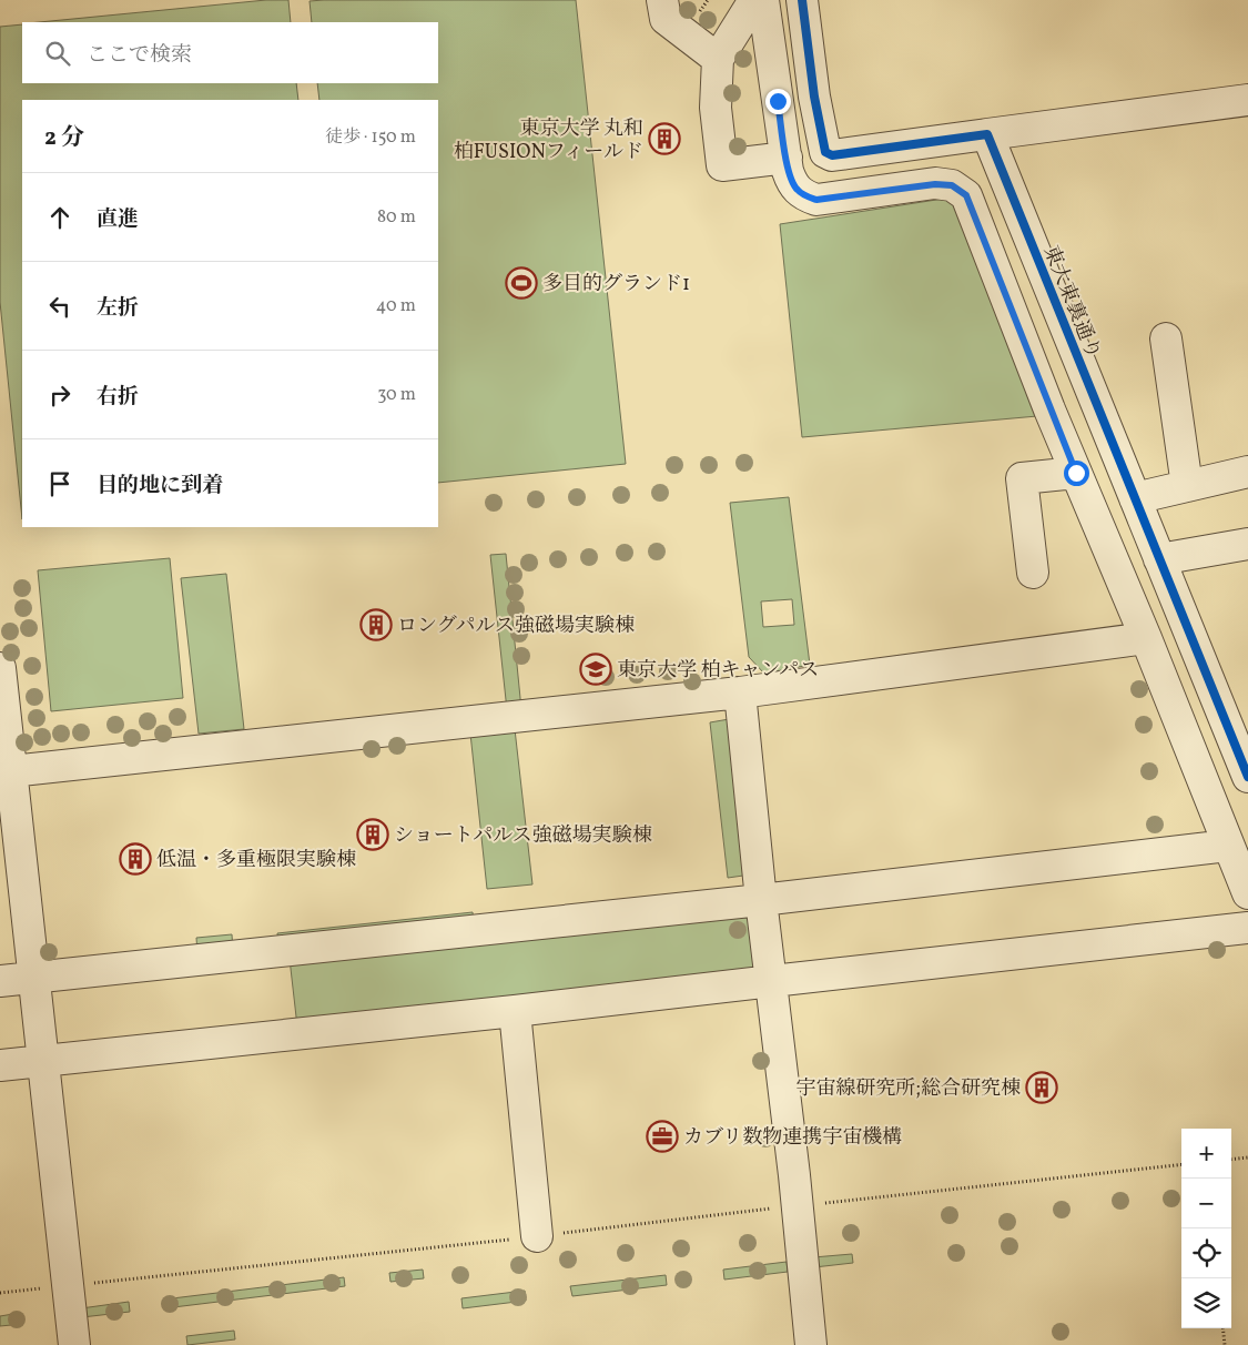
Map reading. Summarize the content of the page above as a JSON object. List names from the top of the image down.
{
  "streets": {
    "street": ["東大東裏通り"]
  },
  "places": {
    "building": [
      "東京大学 丸和 柏FUSIONフィールド",
      "ロングパルス強磁場実験棟",
      "ショートパルス強磁場実験棟",
      "低温・多重極限実験棟",
      "宇宙線研究所;総合研究棟"
    ],
    "sports": ["多目的グランド1"],
    "school or university": ["東京大学 柏キャンパス"],
    "office": ["カブリ数物連携宇宙機構"]
  },
  "page": {
    "search": "ここで検索",
    "heading": ["2 分", "徒歩 · 150 m"],
    "list": [
      ["直進", "80 m"],
      ["左折", "40 m"],
      ["右折", "30 m"],
      "目的地に到着"
    ],
    "map_buttons": ["+", "−"]
  }
}
